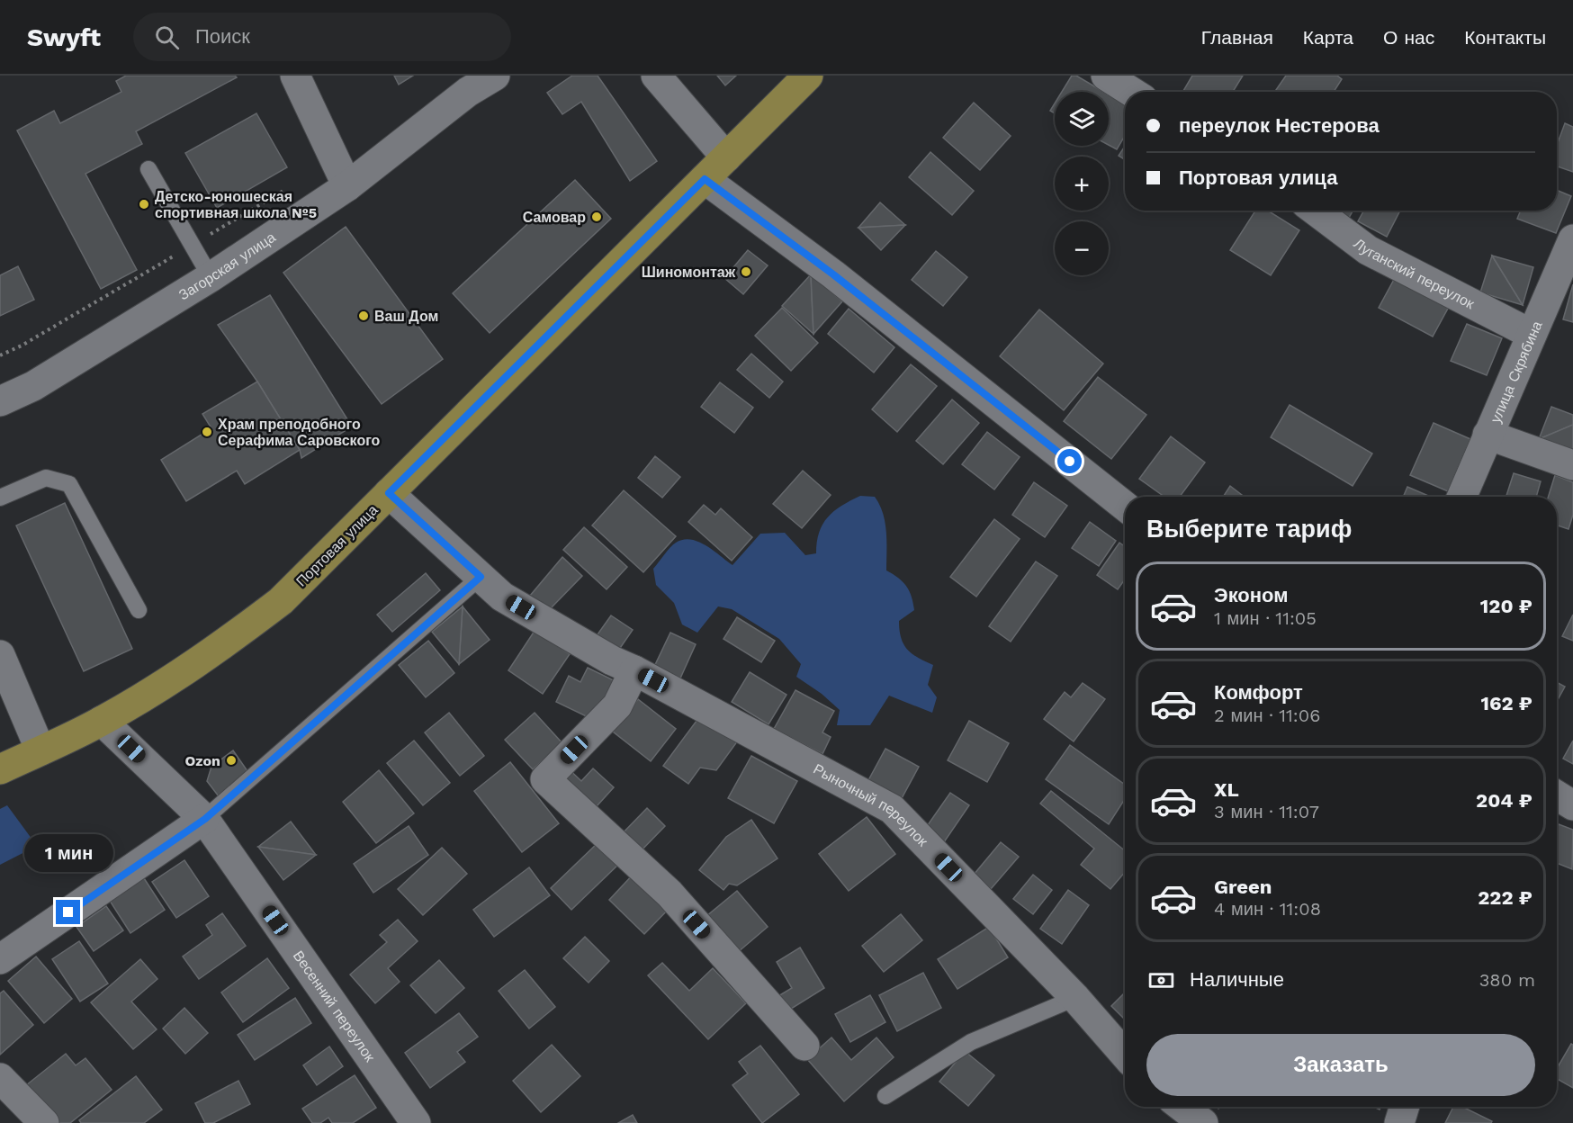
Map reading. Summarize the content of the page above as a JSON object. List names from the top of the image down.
{
  "streets": {
    "main road": ["Портовая улица"],
    "street": [
      "Загорская улица",
      "Луганский переулок",
      "улица Скрябина",
      "Рыночный переулок",
      "Весенний переулок"
    ]
  },
  "crossings": [
    ["Луганский переулок", "улица Скрябина"],
    ["Портовая улица", "Рыночный переулок"],
    ["Портовая улица", "Весенний переулок"]
  ],
  "places": [
    "Детско-юношеская спортивная школа №5",
    "Самовар",
    "Шиномонтаж",
    "Ваш Дом",
    "Храм преподобного Серафима Саровского",
    "Ozon"
  ],
  "page": {
    "header": "Swyft",
    "search": "Поиск",
    "nav": [
      "Главная",
      "Карта",
      "О нас",
      "Контакты"
    ],
    "map_buttons": ["+", "−"],
    "banner": ["переулок Нестерова", "Портовая улица"],
    "heading": "Выберите тариф",
    "list": [
      {
        "name": "Эконом",
        "note": "1 мин · 11:05",
        "value": "120 ₽"
      },
      {
        "name": "Комфорт",
        "note": "2 мин · 11:06",
        "value": "162 ₽"
      },
      {
        "name": "XL",
        "note": "3 мин · 11:07",
        "value": "204 ₽"
      },
      {
        "name": "Green",
        "note": "4 мин · 11:08",
        "value": "222 ₽"
      }
    ],
    "bubble": "1 мин",
    "pay": ["Наличные", "380 m"],
    "buttons": "Заказать"
  }
}
